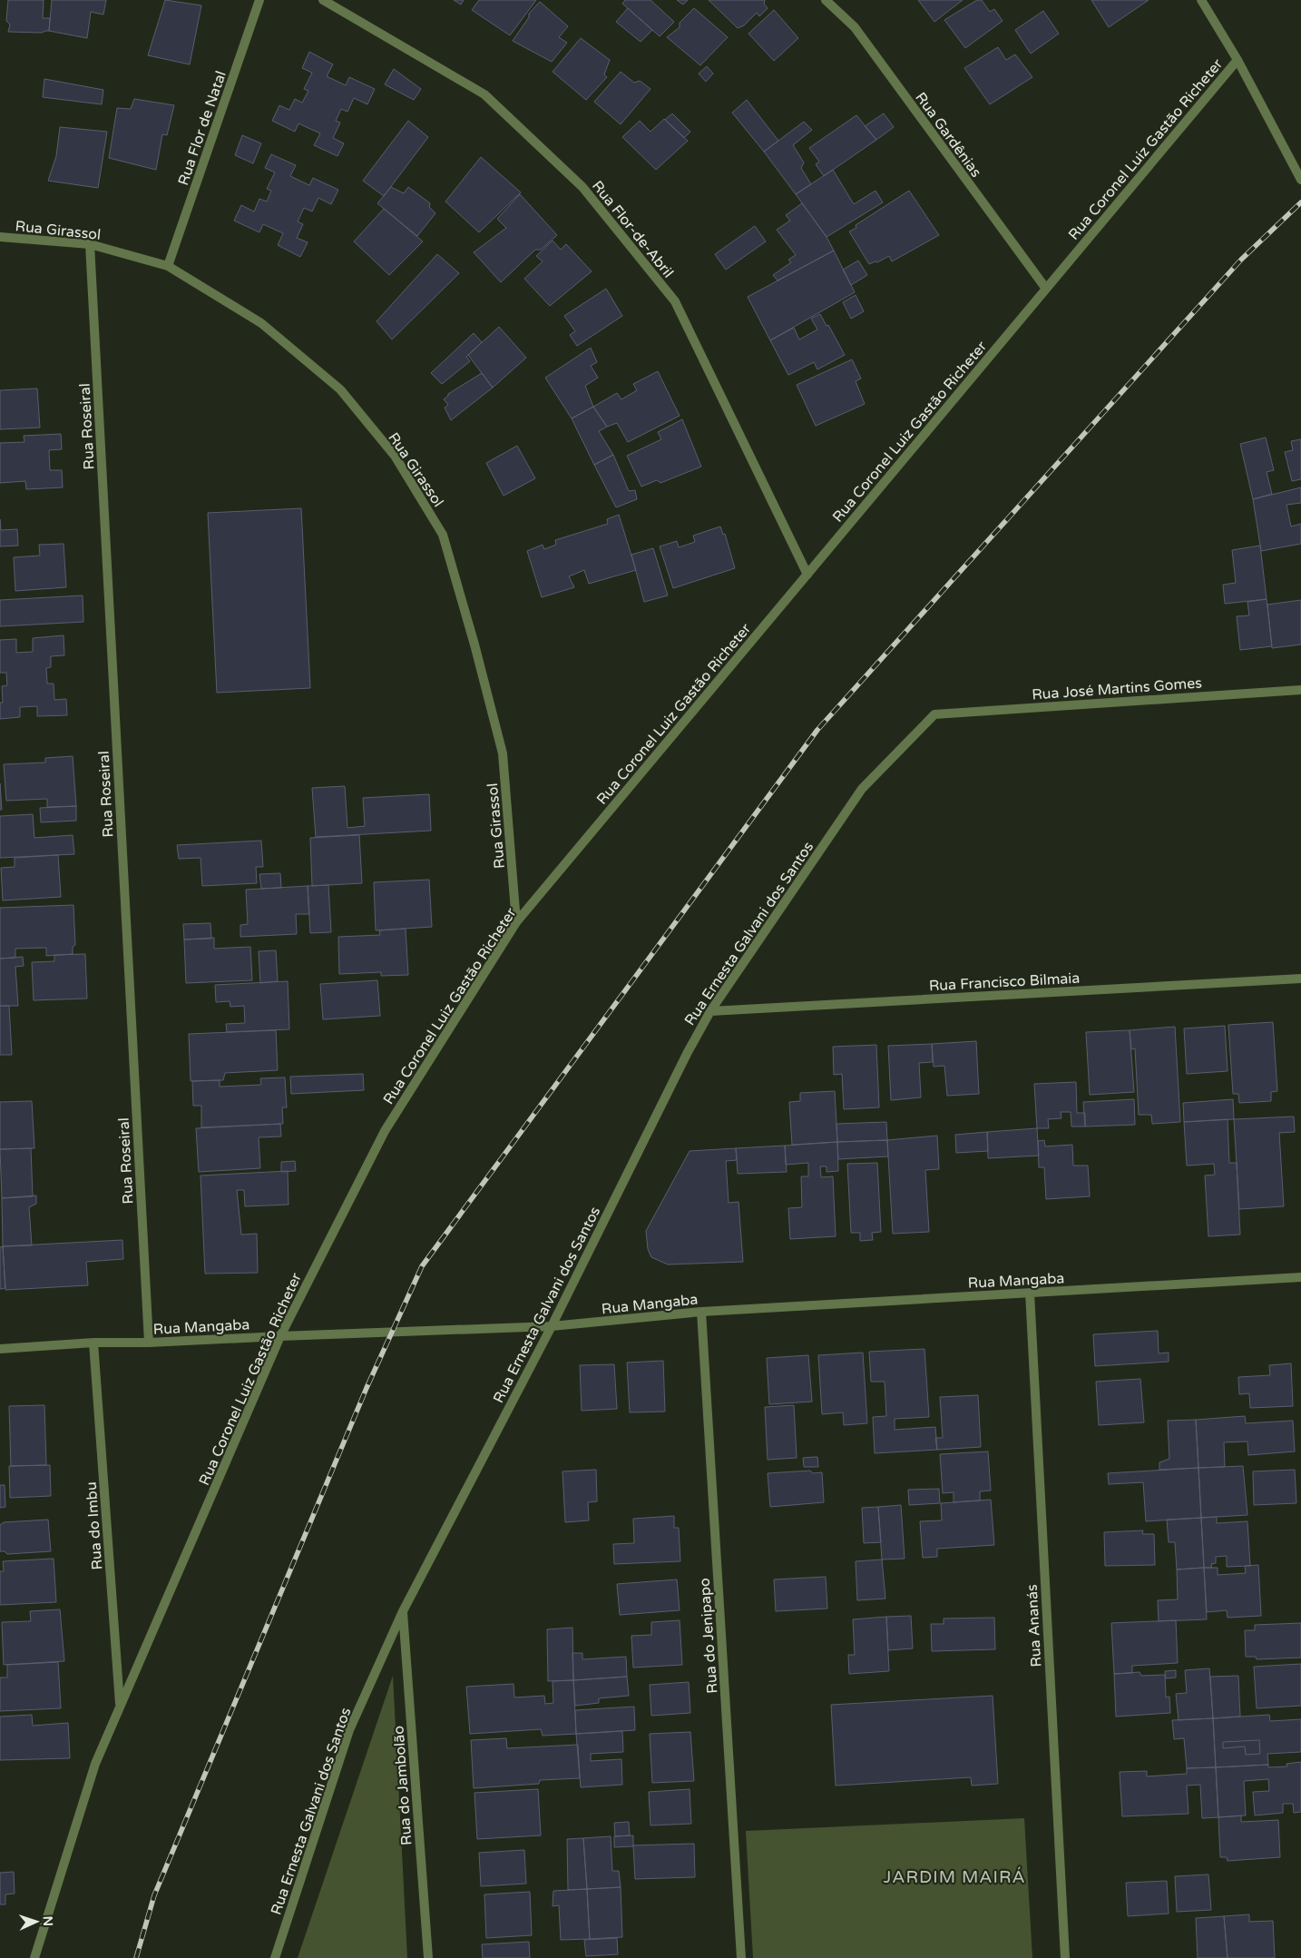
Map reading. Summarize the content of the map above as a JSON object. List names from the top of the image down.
{
  "streets": {
    "street": [
      "Rua Flor de Natal",
      "Rua Gardênias",
      "Rua Coronel Luiz Gastão Richeter",
      "Rua Flor-de-Abril",
      "Rua Girassol",
      "Rua Roseiral",
      "Rua José Martins Gomes",
      "Rua Ernesta Galvani dos Santos",
      "Rua Francisco Bilmaia",
      "Rua Mangaba",
      "Rua do Imbu",
      "Rua Ananás",
      "Rua do Jenipapo",
      "Rua do Jambolão"
    ]
  },
  "crossings": [
    ["Rua Flor de Natal", "Rua Girassol"],
    ["Rua Gardênias", "Rua Coronel Luiz Gastão Richeter"],
    ["Rua Coronel Luiz Gastão Richeter", "Rua Flor-de-Abril"],
    ["Rua Coronel Luiz Gastão Richeter", "Rua Girassol"],
    ["Rua Coronel Luiz Gastão Richeter", "Rua Mangaba"],
    ["Rua Coronel Luiz Gastão Richeter", "Rua do Imbu"],
    ["Rua Girassol", "Rua Roseiral"],
    ["Rua Roseiral", "Rua Mangaba"],
    ["Rua José Martins Gomes", "Rua Ernesta Galvani dos Santos"],
    ["Rua Ernesta Galvani dos Santos", "Rua Francisco Bilmaia"],
    ["Rua Ernesta Galvani dos Santos", "Rua Mangaba"],
    ["Rua Ernesta Galvani dos Santos", "Rua do Jambolão"],
    ["Rua Mangaba", "Rua do Imbu"],
    ["Rua Mangaba", "Rua Ananás"],
    ["Rua Mangaba", "Rua do Jenipapo"]
  ],
  "districts": ["JARDIM MAIRÁ"],
  "north": "right"
}
